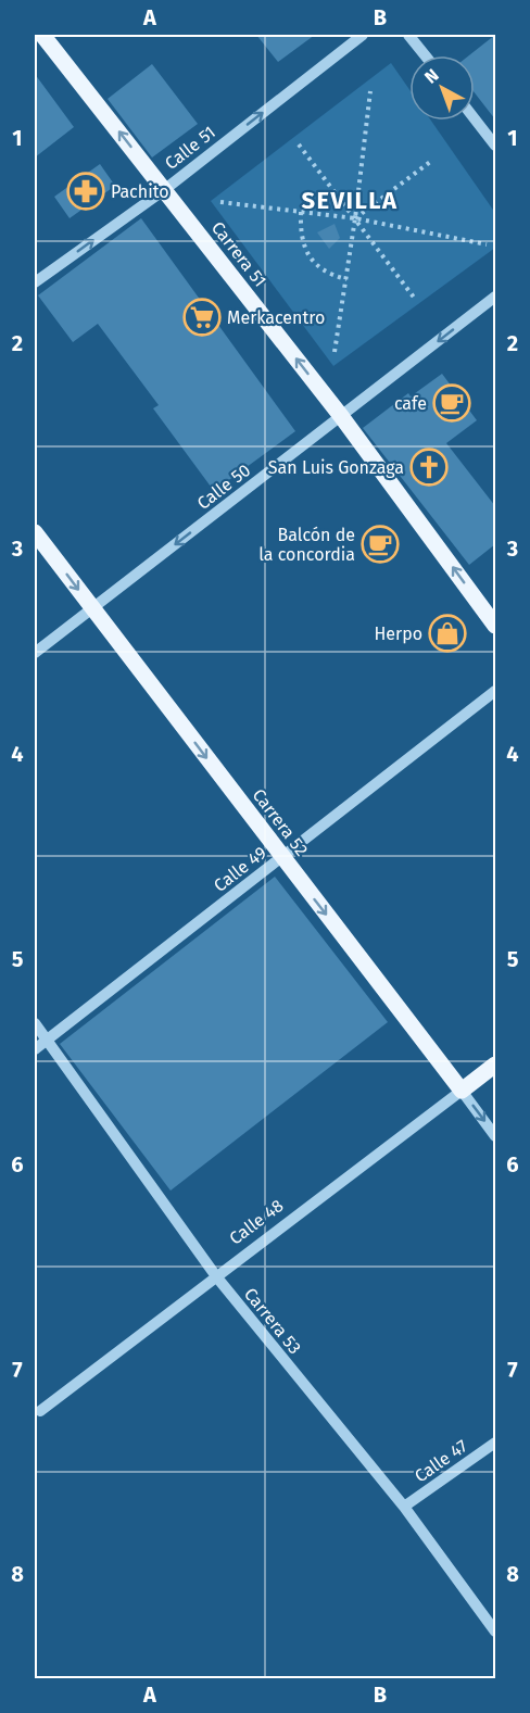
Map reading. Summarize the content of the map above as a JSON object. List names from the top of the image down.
{
  "streets": {
    "main road": ["Carrera 51", "Carrera 52", "Calle 48"],
    "street": [
      "Calle 51",
      "Calle 50",
      "Calle 49",
      "Carrera 53",
      "Calle 47"
    ]
  },
  "crossings": [
    ["Calle 51", "Carrera 51"],
    ["Carrera 51", "Calle 50"],
    ["Calle 50", "Carrera 52"],
    ["Carrera 52", "Calle 49"],
    ["Carrera 52", "Calle 48"],
    ["Calle 49", "Carrera 53"],
    ["Calle 48", "Carrera 53"],
    ["Carrera 53", "Calle 47"]
  ],
  "one_way": [
    "Calle 51",
    "Carrera 51",
    "Calle 50",
    "Carrera 52"
  ],
  "districts": ["SEVILLA"],
  "places": {
    "pharmacy": ["Pachito"],
    "supermarket": ["Merkacentro"],
    "cafe": ["cafe", "Balcón de la concordia"],
    "church": ["San Luis Gonzaga"],
    "shop": ["Herpo"]
  },
  "north": "top left",
  "grid": {
    "columns": ["A", "B"],
    "rows": [
      "1",
      "2",
      "3",
      "4",
      "5",
      "6",
      "7",
      "8"
    ]
  }
}
